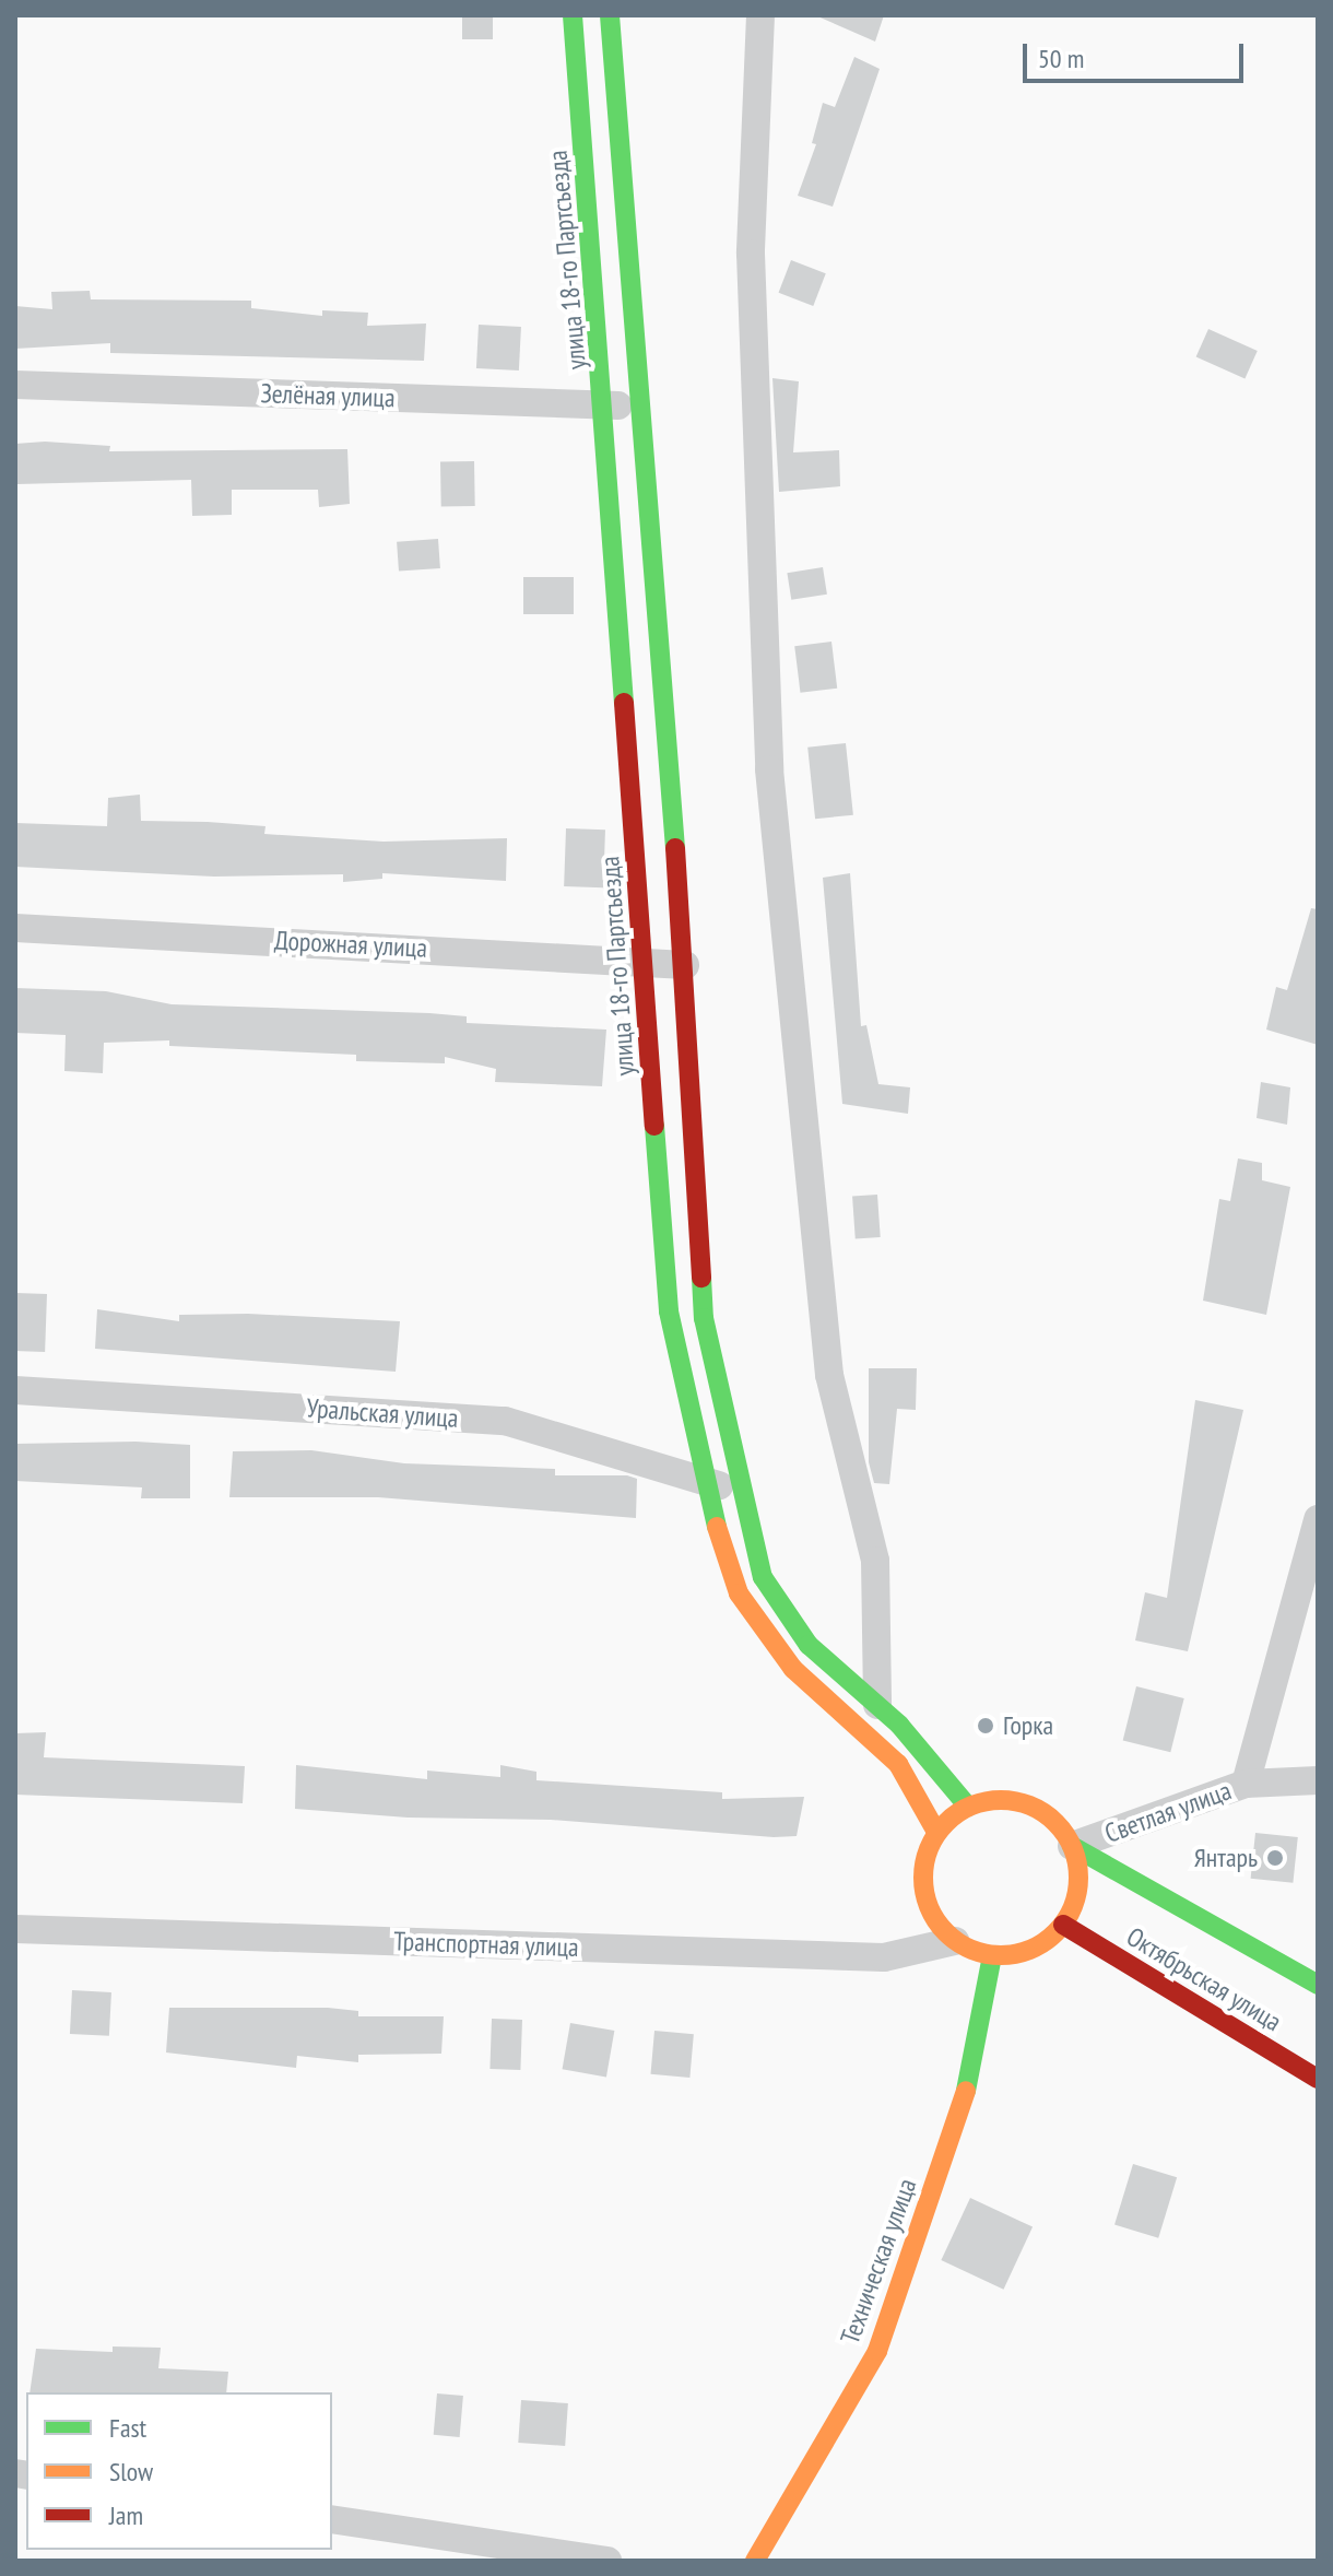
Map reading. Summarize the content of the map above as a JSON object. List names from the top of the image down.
{
  "streets": {
    "main road": ["улица 18-го Партсъезда", "Октябрьская улица", "Техническая улица"],
    "street": [
      "Зелёная улица",
      "Дорожная улица",
      "Уральская улица",
      "Светлая улица",
      "Транспортная улица"
    ]
  },
  "crossings": [
    ["улица 18-го Партсъезда", "Зелёная улица"],
    ["улица 18-го Партсъезда", "Дорожная улица"],
    ["улица 18-го Партсъезда", "Уральская улица"],
    ["улица 18-го Партсъезда", "Светлая улица"],
    ["улица 18-го Партсъезда", "Транспортная улица"],
    ["улица 18-го Партсъезда", "Октябрьская улица"],
    ["улица 18-го Партсъезда", "Техническая улица"],
    ["Светлая улица", "Транспортная улица"],
    ["Светлая улица", "Октябрьская улица"],
    ["Светлая улица", "Техническая улица"],
    ["Транспортная улица", "Октябрьская улица"],
    ["Транспортная улица", "Техническая улица"],
    ["Октябрьская улица", "Техническая улица"]
  ],
  "places": ["Горка", "Янтарь"],
  "legend": ["Fast", "Slow", "Jam"],
  "scale_bar": "50 m"
}
